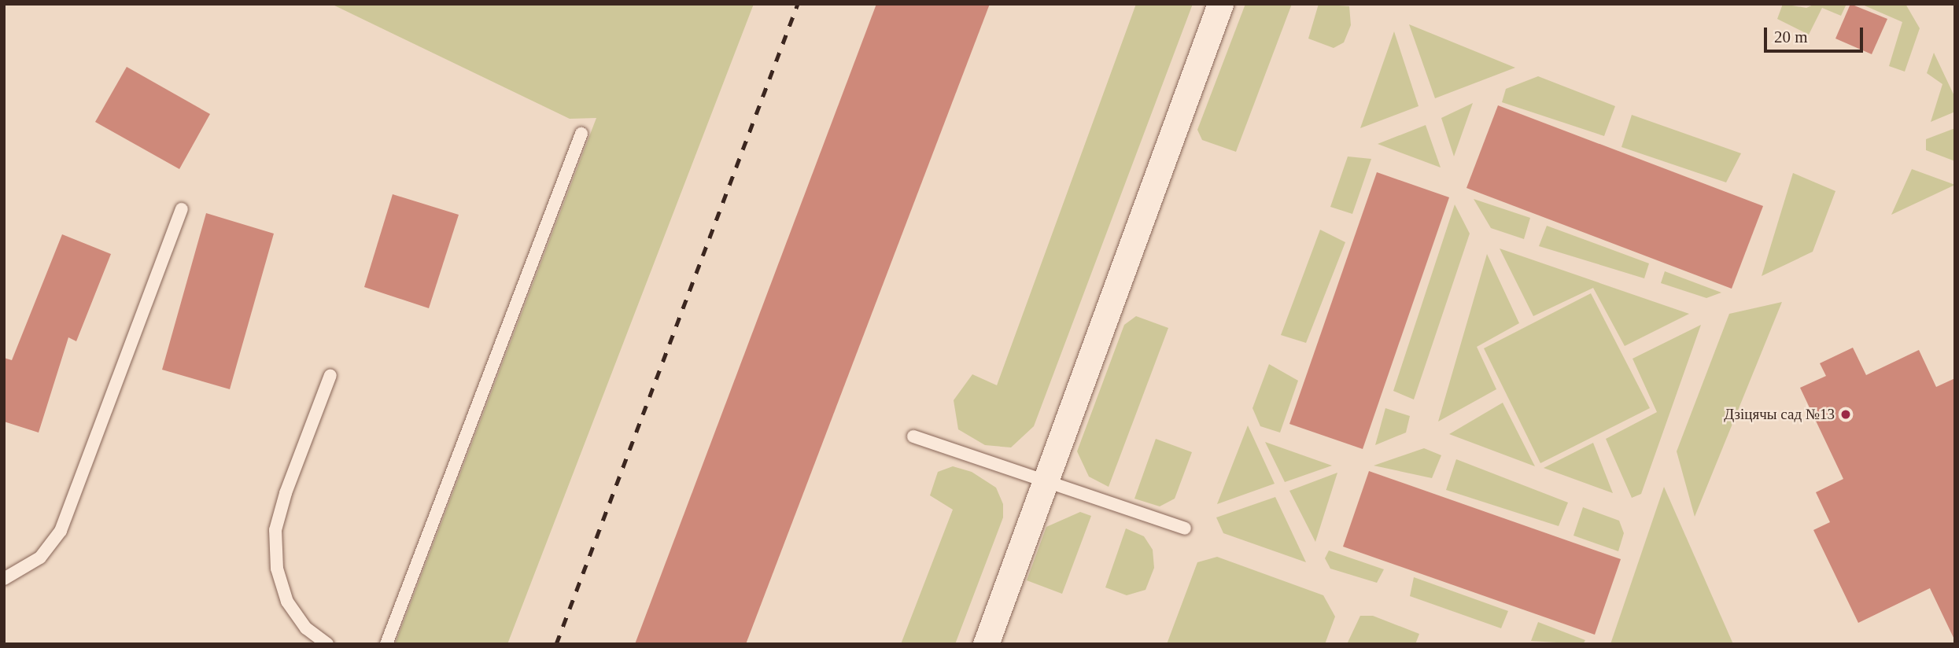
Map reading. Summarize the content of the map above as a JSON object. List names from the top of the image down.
{
  "places": ["Дзіцячы сад №13"],
  "scale_bar": "20 m"
}
